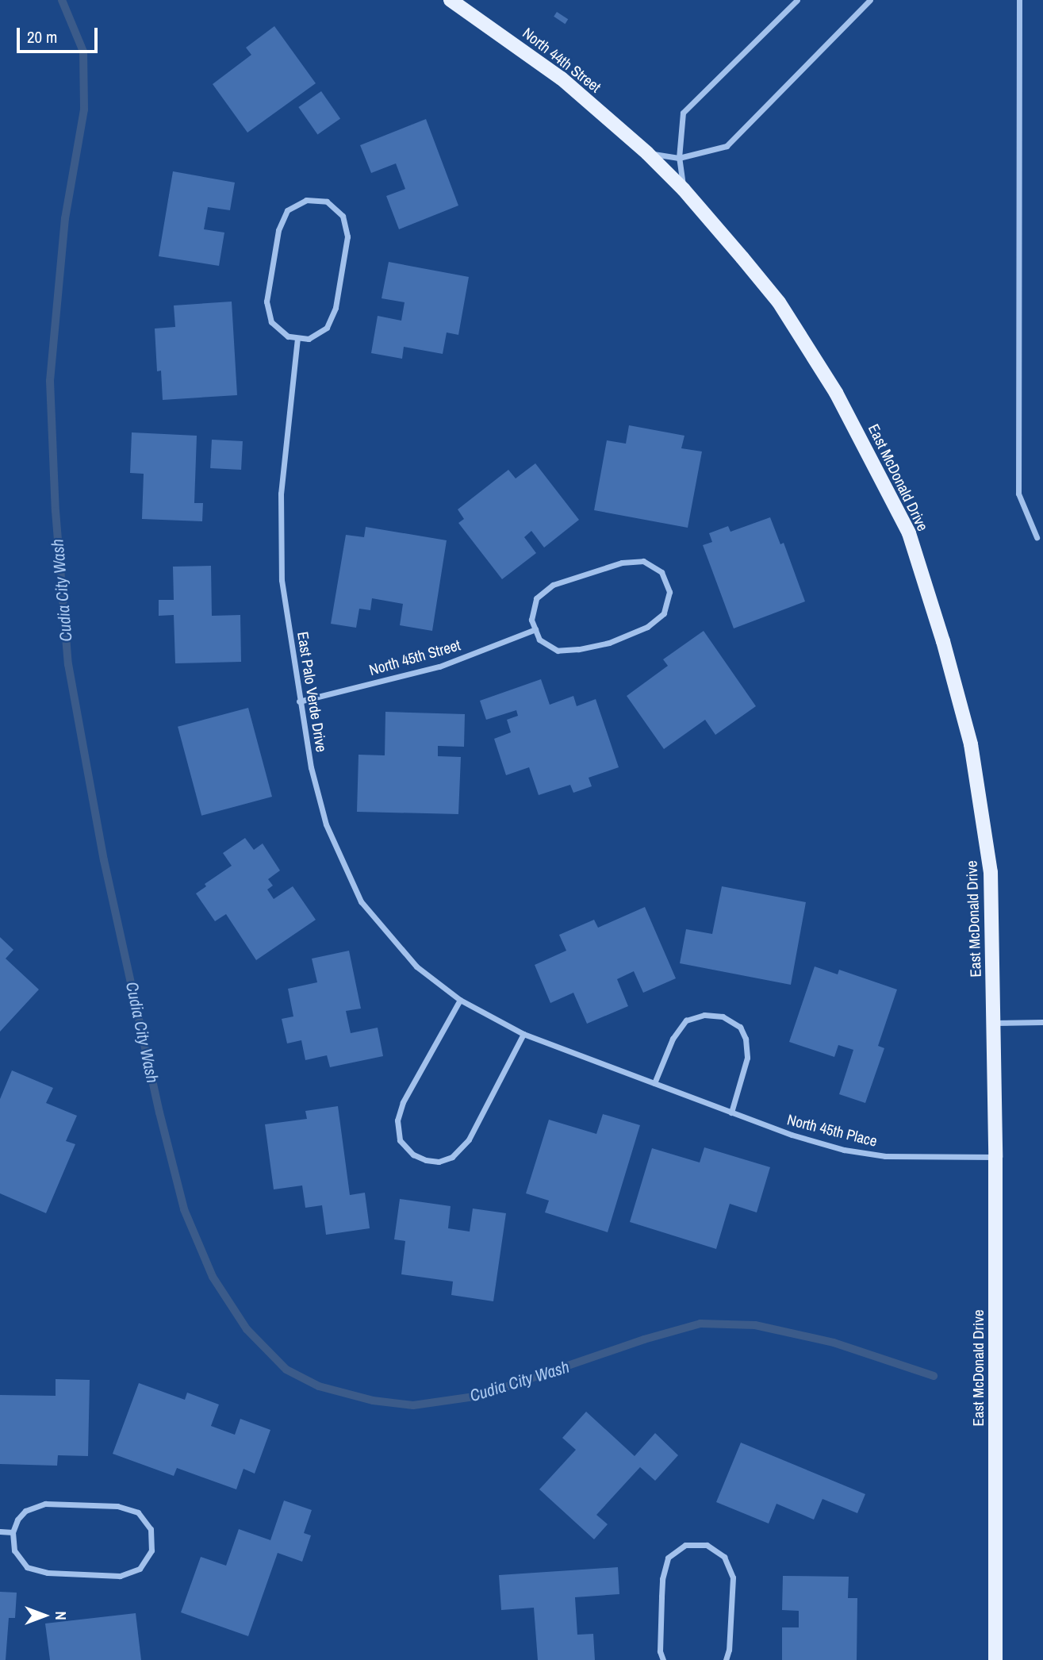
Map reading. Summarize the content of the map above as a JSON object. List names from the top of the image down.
{
  "streets": {
    "main road": ["North 44th Street", "East McDonald Drive"],
    "street": ["North 45th Street", "East Palo Verde Drive", "North 45th Place"]
  },
  "crossings": [
    ["North 44th Street", "East McDonald Drive"],
    ["East McDonald Drive", "North 45th Place"],
    ["North 45th Street", "East Palo Verde Drive"],
    ["East Palo Verde Drive", "North 45th Place"]
  ],
  "water": ["Cudia City Wash"],
  "scale_bar": "20 m",
  "north": "right"
}
